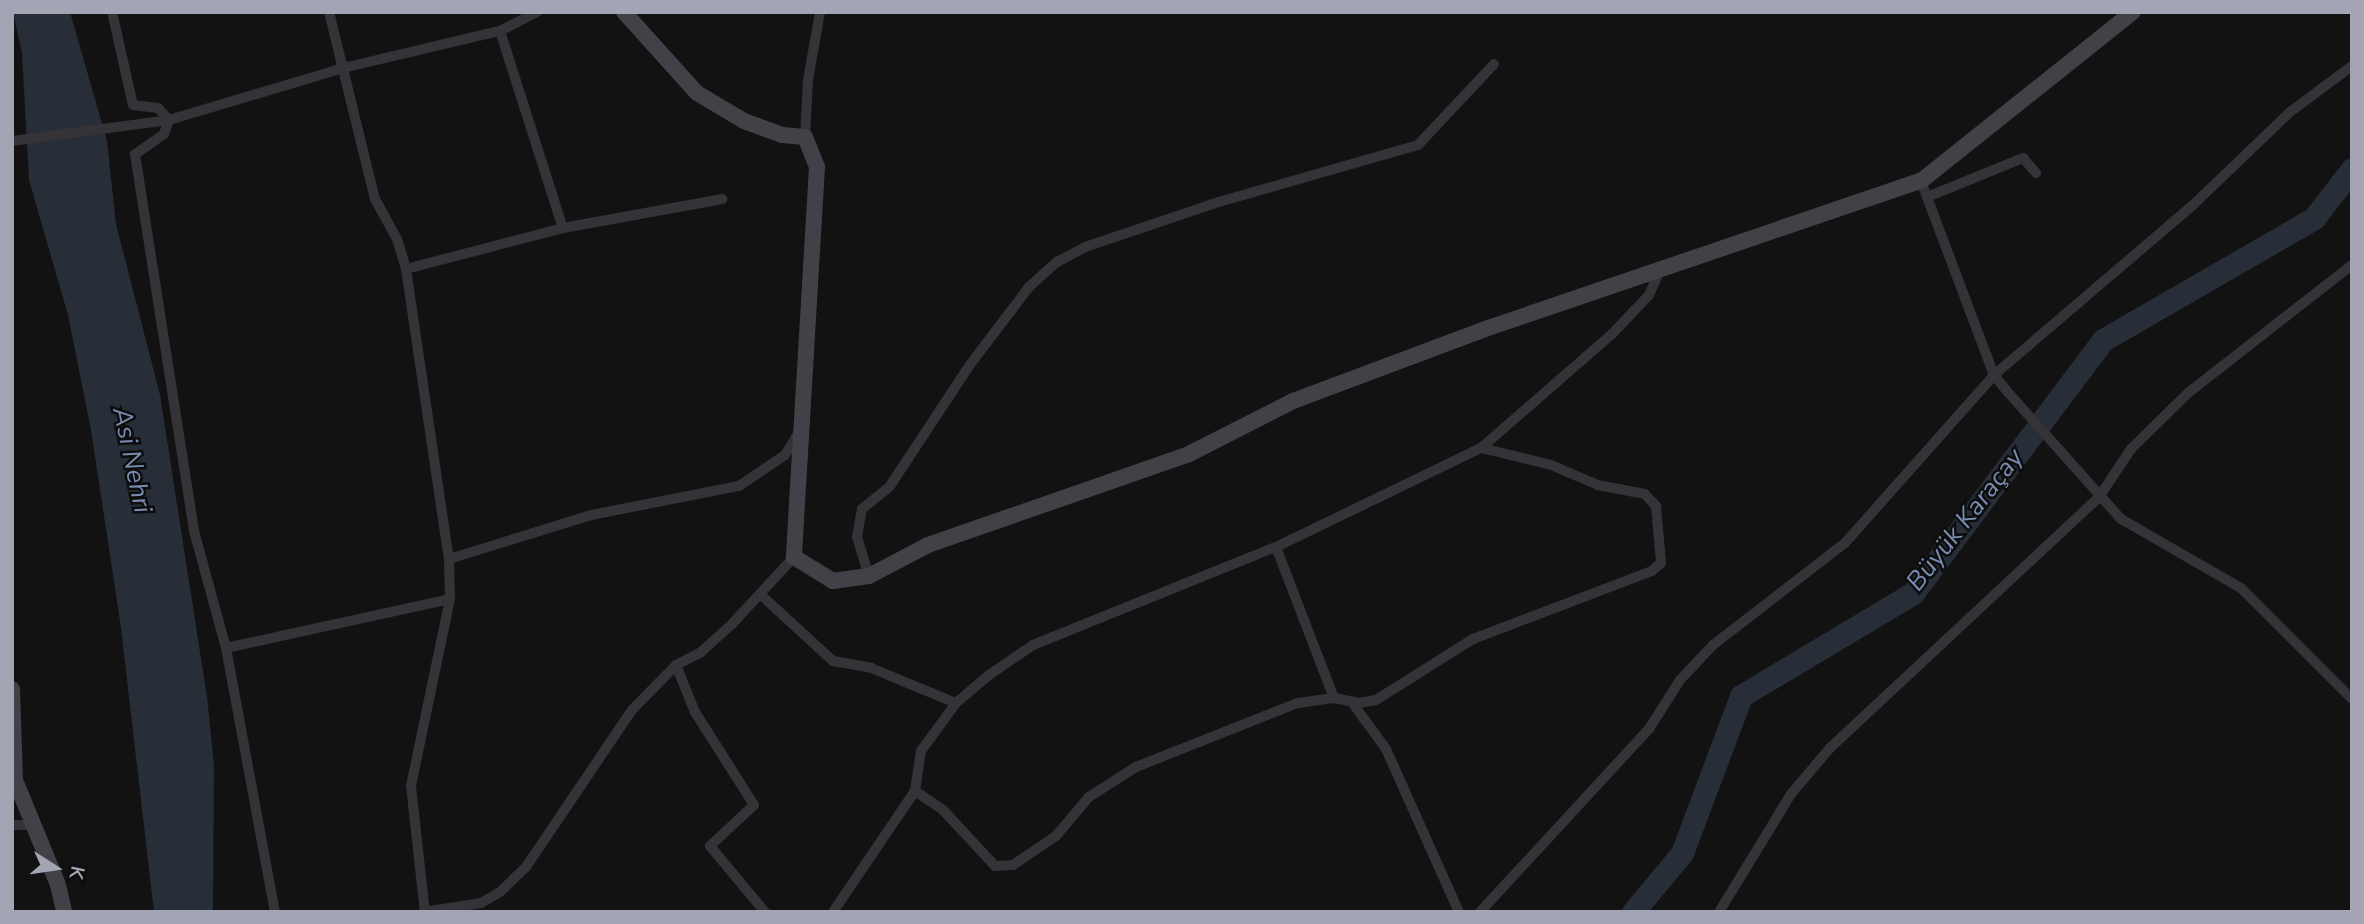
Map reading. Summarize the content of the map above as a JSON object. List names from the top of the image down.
{
  "water": ["Asi Nehri", "Büyük Karaçay"],
  "north": "right"
}
